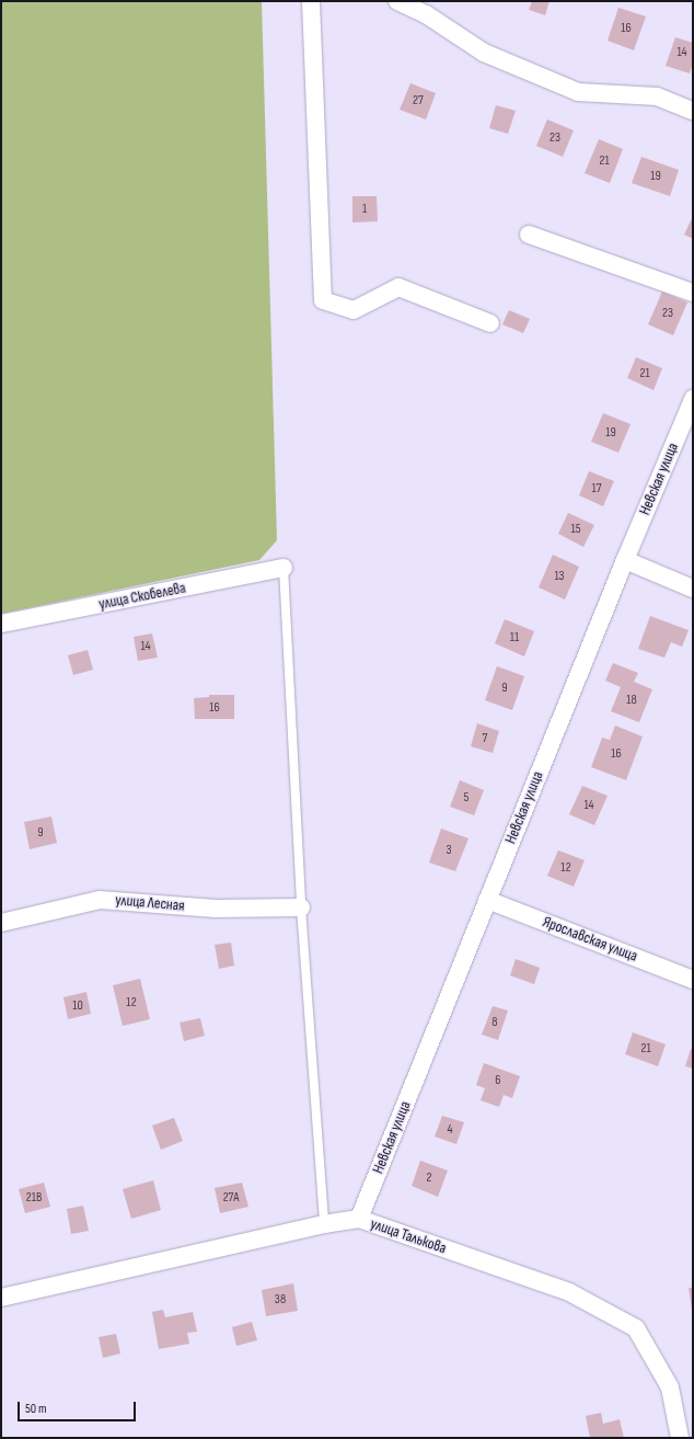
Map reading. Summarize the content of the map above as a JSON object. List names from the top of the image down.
{
  "streets": {
    "street": [
      "Невская улица",
      "улица Скобелева",
      "улица Лесная",
      "Ярославская улица",
      "улица Талькова"
    ]
  },
  "crossings": [
    ["Невская улица", "Ярославская улица"],
    ["Невская улица", "улица Талькова"]
  ],
  "house_numbers": [
    "16",
    "14",
    "27",
    "23",
    "21",
    "19",
    "1",
    "23",
    "21",
    "19",
    "17",
    "15",
    "13",
    "11",
    "14",
    "9",
    "18",
    "16",
    "7",
    "16",
    "5",
    "14",
    "9",
    "3",
    "12",
    "12",
    "10",
    "8",
    "21",
    "6",
    "4",
    "2",
    "21В",
    "27А",
    "38"
  ],
  "scale_bar": "50 m"
}
